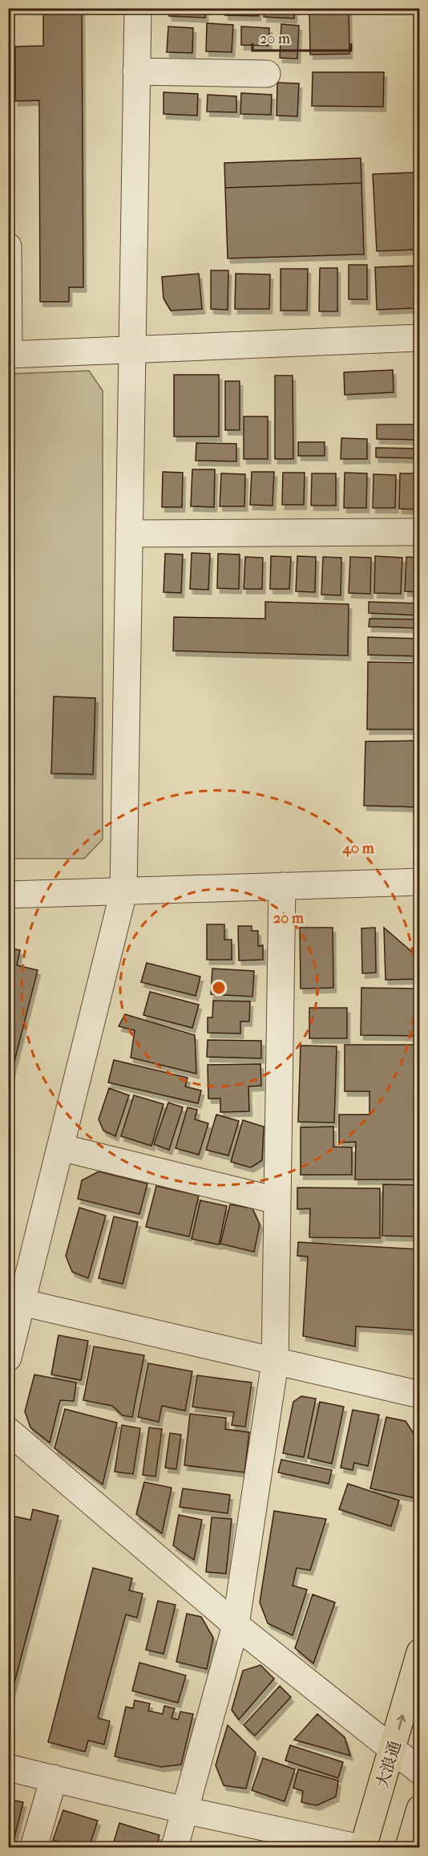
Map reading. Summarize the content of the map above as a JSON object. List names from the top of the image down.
{
  "streets": {
    "main road": ["大浪通"]
  },
  "one_way": ["大浪通"],
  "scale_bar": "20 m",
  "rings": ["40 m", "20 m"]
}
